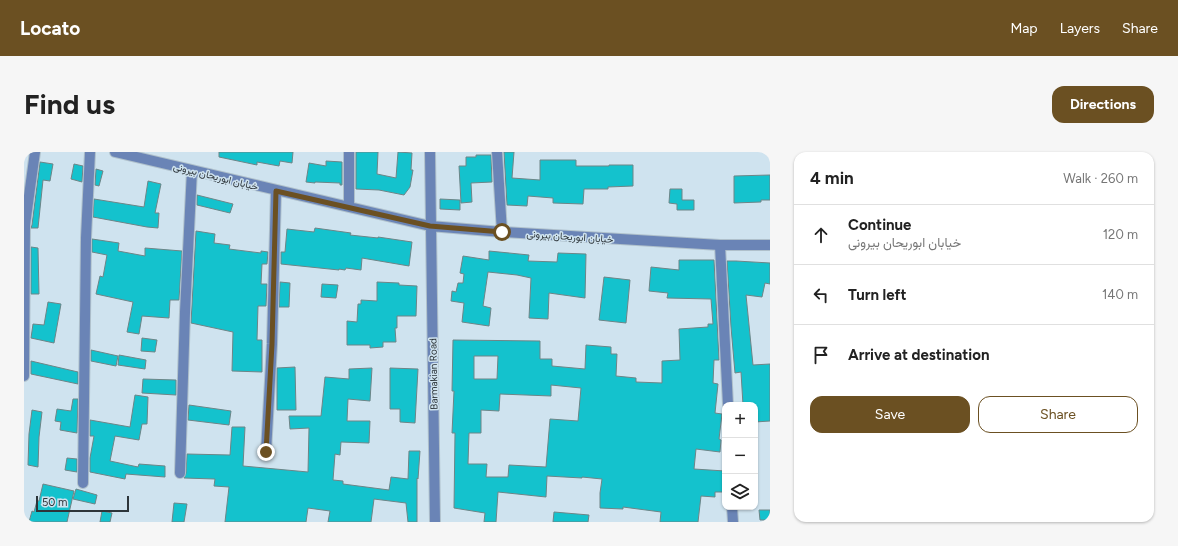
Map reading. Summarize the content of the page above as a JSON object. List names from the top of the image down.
{
  "streets": {
    "street": ["خیابان ابوریحان بیرونی", "Barmakian Road"]
  },
  "crossings": [
    ["خیابان ابوریحان بیرونی", "Barmakian Road"]
  ],
  "scale_bar": "50 m",
  "page": {
    "header": "Locato",
    "nav": ["Map", "Layers", "Share"],
    "buttons": [
      "Directions",
      ["Save", "Share"]
    ],
    "title": "Find us",
    "heading": ["4 min", "Walk · 260 m"],
    "list": [
      ["Continue", "خیابان ابوریحان بیرونی", "120 m"],
      ["Turn left", "140 m"],
      "Arrive at destination"
    ],
    "map_buttons": ["+", "−"],
    "scale": "50 m"
  }
}
